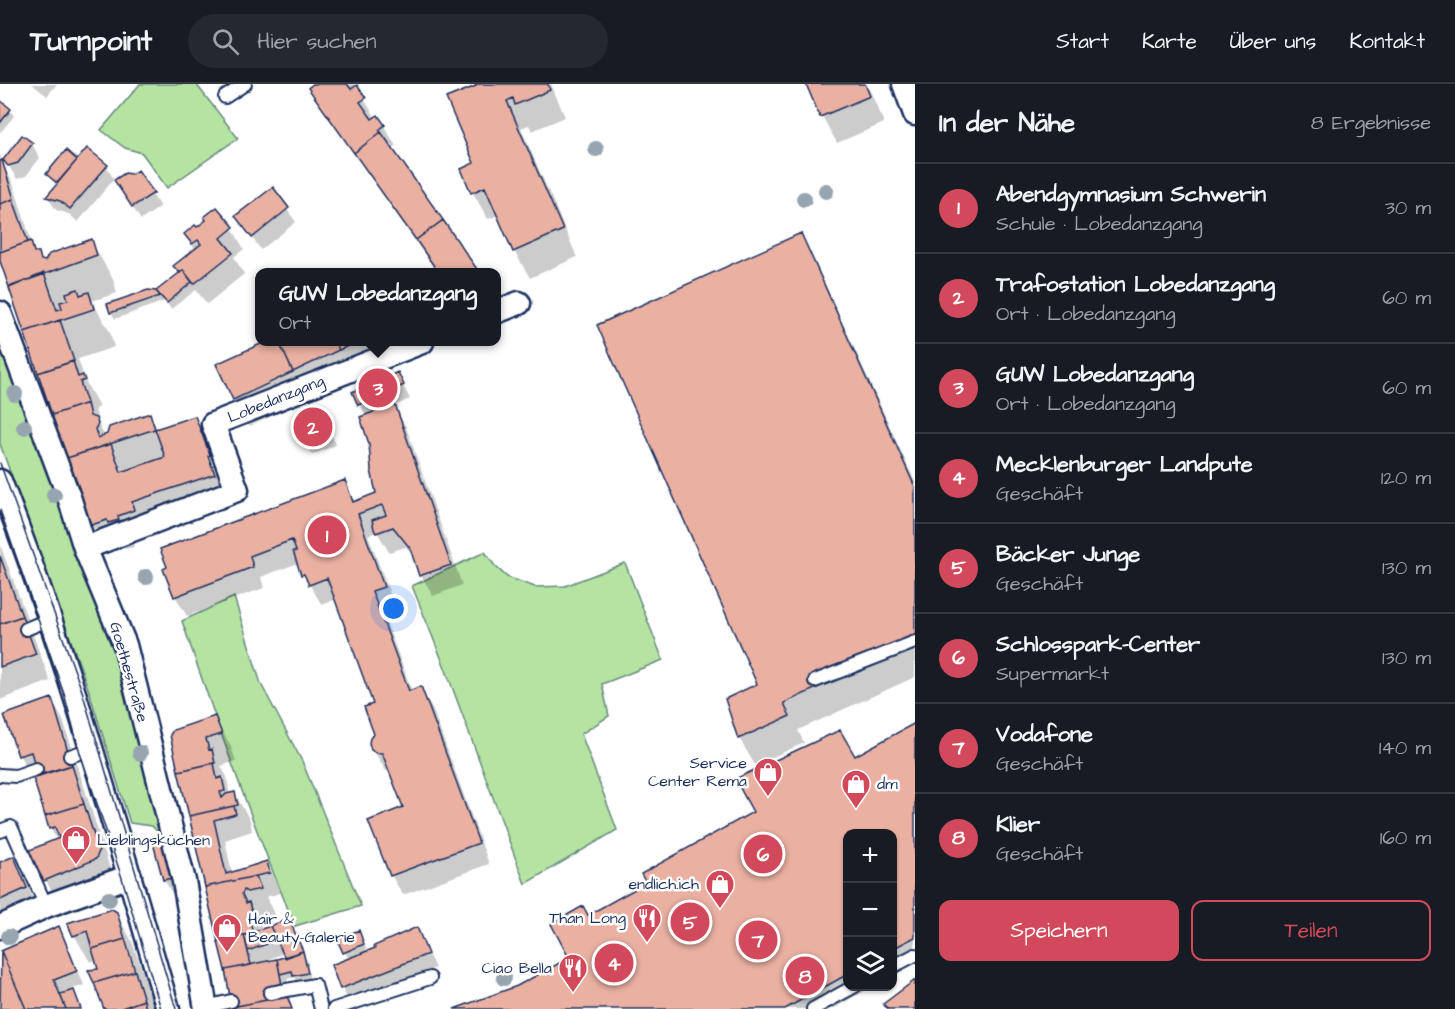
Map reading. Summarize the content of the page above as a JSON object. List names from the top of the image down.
{
  "streets": {
    "street": ["Lobedanzgang", "Goethestraße"]
  },
  "crossings": [
    ["Lobedanzgang", "Goethestraße"]
  ],
  "places": {
    "shop": [
      "Service Center Rema",
      "dm",
      "Lieblingsküchen",
      "endlich.ich",
      "Hair & Beauty-Galerie"
    ],
    "restaurant": ["Than Long", "Ciao Bella"]
  },
  "page": {
    "header": "Turnpoint",
    "search": "Hier suchen",
    "nav": [
      "Start",
      "Karte",
      "Über uns",
      "Kontakt"
    ],
    "heading": ["In der Nähe", "8 Ergebnisse"],
    "list": [
      {
        "mark": "1",
        "name": "Abendgymnasium Schwerin",
        "note": "Schule · Lobedanzgang",
        "value": "30 m"
      },
      {
        "mark": "2",
        "name": "Trafostation Lobedanzgang",
        "note": "Ort · Lobedanzgang",
        "value": "60 m"
      },
      {
        "mark": "3",
        "name": "GUW Lobedanzgang",
        "note": "Ort · Lobedanzgang",
        "value": "60 m"
      },
      {
        "mark": "4",
        "name": "Mecklenburger Landpute",
        "note": "Geschäft",
        "value": "120 m"
      },
      {
        "mark": "5",
        "name": "Bäcker Junge",
        "note": "Geschäft",
        "value": "130 m"
      },
      {
        "mark": "6",
        "name": "Schlosspark-Center",
        "note": "Supermarkt",
        "value": "130 m"
      },
      {
        "mark": "7",
        "name": "Vodafone",
        "note": "Geschäft",
        "value": "140 m"
      },
      {
        "mark": "8",
        "name": "Klier",
        "note": "Geschäft",
        "value": "160 m"
      }
    ],
    "popup": ["GUW Lobedanzgang", "Ort"],
    "pins": [
      "3",
      "2",
      "1",
      "6",
      "5",
      "7",
      "4",
      "8"
    ],
    "map_buttons": ["+", "−"],
    "buttons": ["Speichern", "Teilen"]
  }
}
